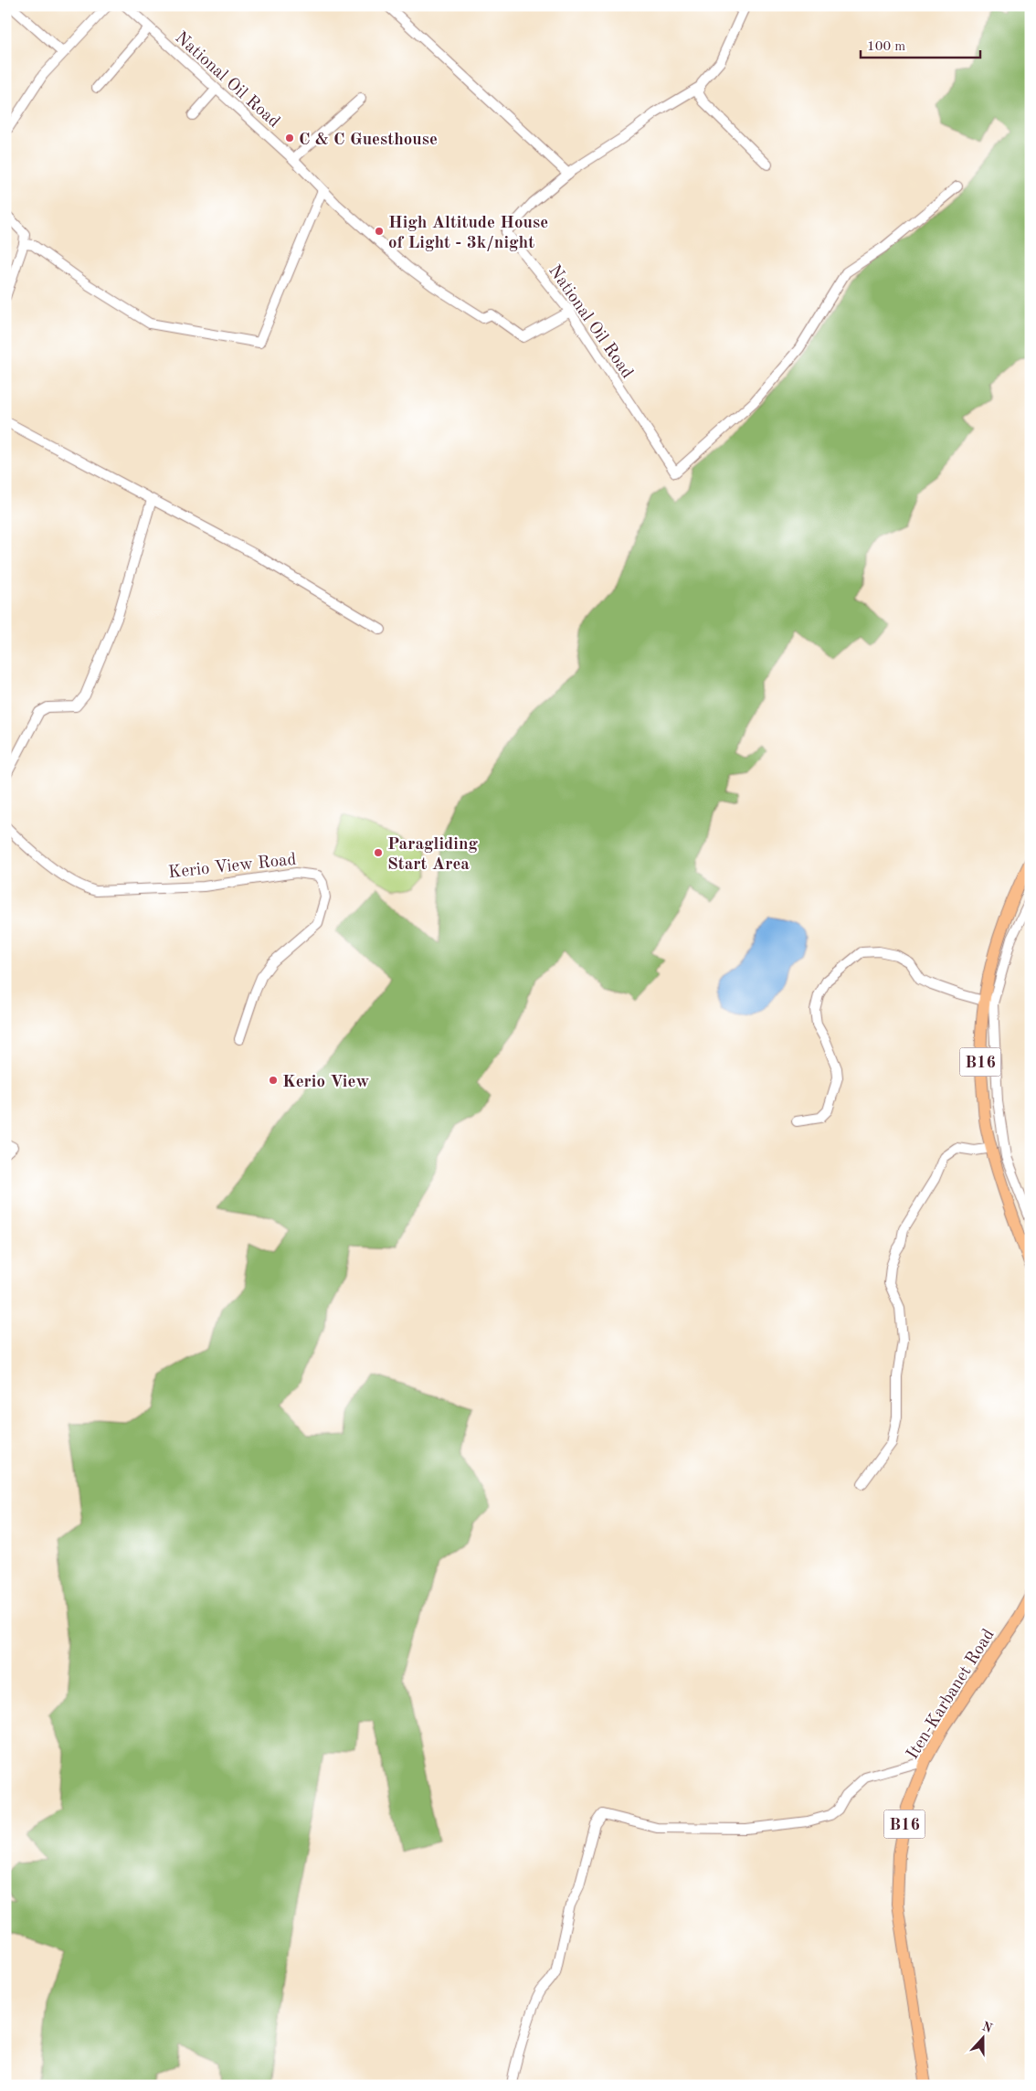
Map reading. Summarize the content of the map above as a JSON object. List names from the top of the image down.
{
  "streets": {
    "main road": ["B16", "Iten-Karbanet Road"],
    "street": ["National Oil Road", "Kerio View Road"]
  },
  "places": [
    "C & C Guesthouse",
    "High Altitude House of Light - 3k/night",
    "Paragliding Start Area",
    "Kerio View"
  ],
  "scale_bar": "100 m",
  "north": "top"
}
